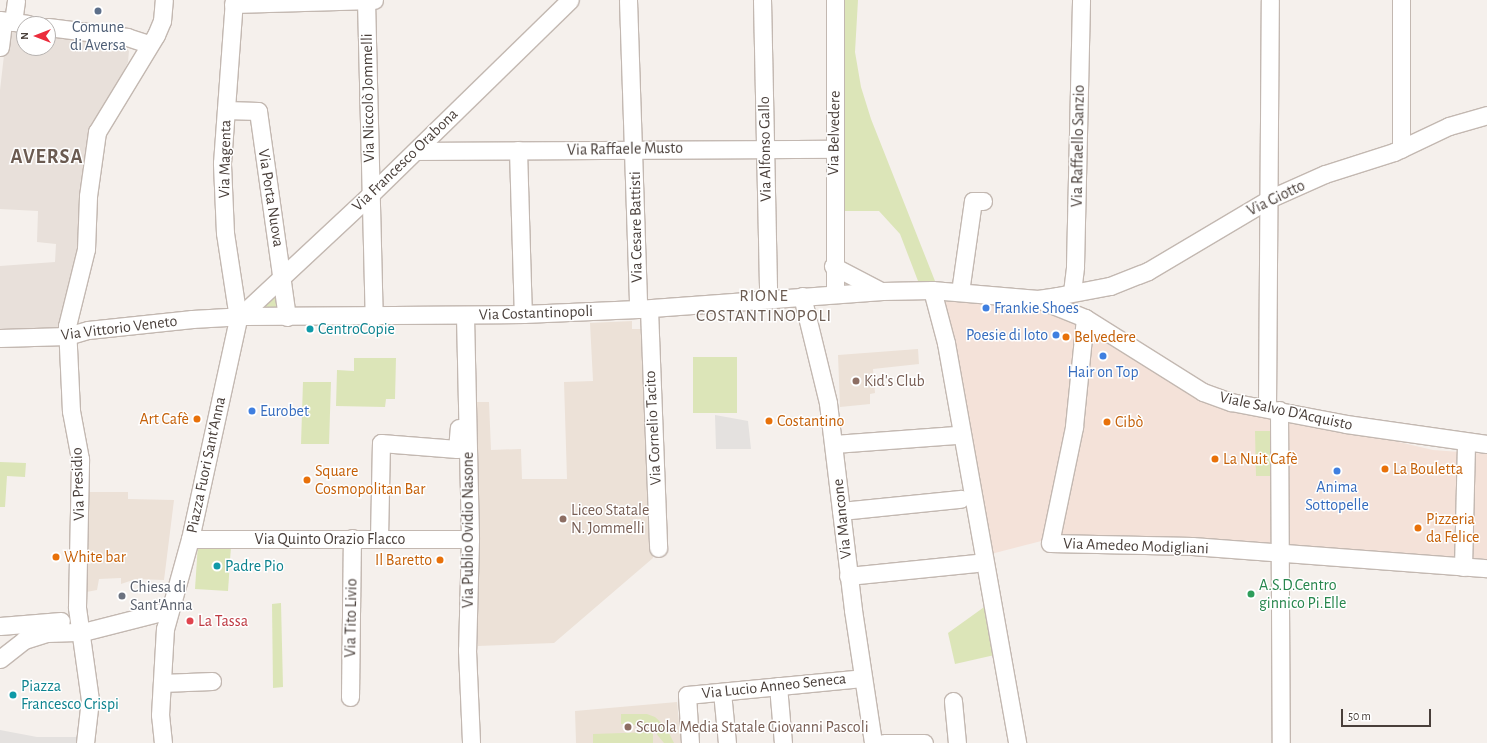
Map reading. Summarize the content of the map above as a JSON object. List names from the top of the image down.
{
  "streets": {
    "street": [
      "Via Niccolò Jommelli",
      "Via Belvedere",
      "Via Raffaello Sanzio",
      "Via Raffaele Musto",
      "Via Alfonso Gallo",
      "Via Magenta",
      "Via Francesco Orabona",
      "Via Porta Nuova",
      "Via Giotto",
      "Via Cesare Battisti",
      "Via Costantinopoli",
      "Via Vittorio Veneto",
      "Viale Salvo D'Acquisto",
      "Via Cornelio Tacito",
      "Piazza Fuori Sant'Anna",
      "Via Presidio",
      "Via Mancone",
      "Via Publio Ovidio Nasone",
      "Via Quinto Orazio Flacco",
      "Via Amedeo Modigliani",
      "Via Tito Livio",
      "Via Lucio Anneo Seneca"
    ]
  },
  "crossings": [
    ["Via Niccolò Jommelli", "Via Francesco Orabona"],
    ["Via Niccolò Jommelli", "Via Costantinopoli"],
    ["Via Belvedere", "Via Raffaele Musto"],
    ["Via Belvedere", "Via Costantinopoli"],
    ["Via Raffaello Sanzio", "Via Giotto"],
    ["Via Raffaele Musto", "Via Alfonso Gallo"],
    ["Via Raffaele Musto", "Via Francesco Orabona"],
    ["Via Raffaele Musto", "Via Cesare Battisti"],
    ["Via Alfonso Gallo", "Via Costantinopoli"],
    ["Via Magenta", "Via Francesco Orabona"],
    ["Via Magenta", "Via Porta Nuova"],
    ["Via Magenta", "Via Costantinopoli"],
    ["Via Magenta", "Via Vittorio Veneto"],
    ["Via Magenta", "Piazza Fuori Sant'Anna"],
    ["Via Francesco Orabona", "Via Porta Nuova"],
    ["Via Francesco Orabona", "Via Costantinopoli"],
    ["Via Francesco Orabona", "Via Vittorio Veneto"],
    ["Via Francesco Orabona", "Piazza Fuori Sant'Anna"],
    ["Via Porta Nuova", "Via Costantinopoli"],
    ["Via Cesare Battisti", "Via Costantinopoli"],
    ["Via Cesare Battisti", "Via Cornelio Tacito"],
    ["Via Costantinopoli", "Via Vittorio Veneto"],
    ["Via Costantinopoli", "Via Cornelio Tacito"],
    ["Via Costantinopoli", "Piazza Fuori Sant'Anna"],
    ["Via Costantinopoli", "Via Mancone"],
    ["Via Costantinopoli", "Via Publio Ovidio Nasone"],
    ["Via Vittorio Veneto", "Piazza Fuori Sant'Anna"],
    ["Via Vittorio Veneto", "Via Presidio"],
    ["Viale Salvo D'Acquisto", "Via Amedeo Modigliani"],
    ["Piazza Fuori Sant'Anna", "Via Quinto Orazio Flacco"],
    ["Via Mancone", "Via Lucio Anneo Seneca"],
    ["Via Publio Ovidio Nasone", "Via Quinto Orazio Flacco"],
    ["Via Quinto Orazio Flacco", "Via Tito Livio"]
  ],
  "districts": ["AVERSA", "RIONE COSTANTINOPOLI"],
  "places": [
    "Comune di Aversa",
    "Frankie Shoes",
    "CentroCopie",
    "Poesie di loto",
    "Belvedere",
    "Hair on Top",
    "Kid's Club",
    "Eurobet",
    "Art Cafè",
    "Costantino",
    "Cibò",
    "La Nuit Cafè",
    "La Bouletta",
    "Anima Sottopelle",
    "Square Cosmopolitan Bar",
    "Liceo Statale N. Jommelli",
    "Pizzeria da Felice",
    "White bar",
    "Il Baretto",
    "Padre Pio",
    "A.S.D.Centro ginnico Pi.Elle",
    "Chiesa di Sant'Anna",
    "La Tassa",
    "Piazza Francesco Crispi",
    "Scuola Media Statale Giovanni Pascoli"
  ],
  "scale_bar": "50 m",
  "north": "left"
}
